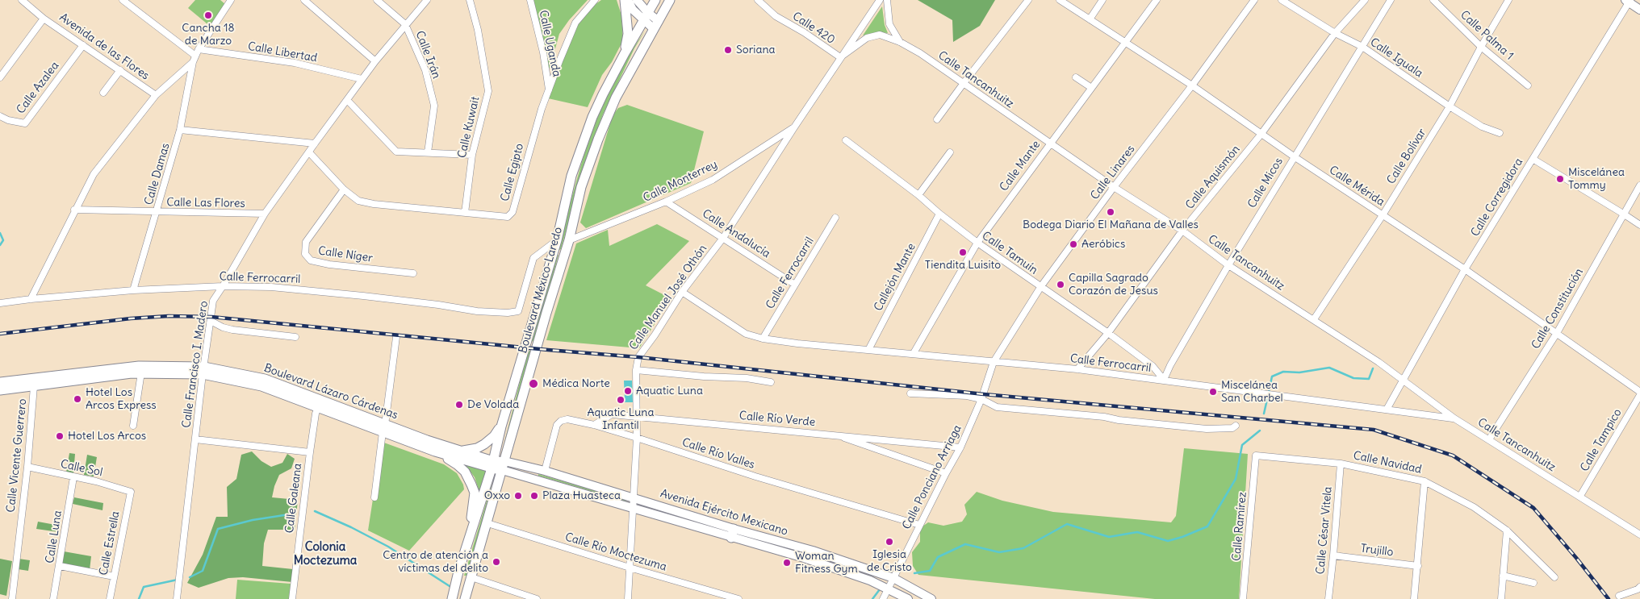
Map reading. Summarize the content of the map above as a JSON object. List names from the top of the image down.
{
  "streets": {
    "main road": ["Boulevard México-Laredo", "Boulevard Lázaro Cárdenas", "Avenida Ejército Mexicano"],
    "street": [
      "Calle 420",
      "Calle Palma 1",
      "Calle Uganda",
      "Avenida de las Flores",
      "Calle Libertad",
      "Calle Irán",
      "Calle Iguala",
      "Calle Tancanhuitz",
      "Calle Azalea",
      "Calle Kuwait",
      "Calle Bolívar",
      "Calle Mante",
      "Calle Egipto",
      "Calle Linares",
      "Calle Damas",
      "Calle Aquismón",
      "Calle Monterrey",
      "Calle Micos",
      "Calle Mérida",
      "Calle Corregidora",
      "Calle Las Flores",
      "Calle Andalucía",
      "Calle Tamuín",
      "Calle Níger",
      "Calle Ferrocarril",
      "Callejón Mante",
      "Calle Manuel José Othón",
      "Calle Constitución",
      "Calle Francisco I. Madero",
      "Calle Río Verde",
      "Calle Tampico",
      "Calle Río Valles",
      "Calle Vicente Guerrero",
      "Calle Navidad",
      "Calle Sol",
      "Calle Ponciano Arriaga",
      "Calle Galeana",
      "Calle Ramírez",
      "Calle César Vitela",
      "Calle Luna",
      "Calle Estrella",
      "Trujillo",
      "Calle Río Moctezuma"
    ]
  },
  "crossings": [
    ["Calle 420", "Calle Tancanhuitz"],
    ["Calle 420", "Calle Manuel José Othón"],
    ["Calle Palma 1", "Calle Bolívar"],
    ["Calle Uganda", "Calle Egipto"],
    ["Avenida de las Flores", "Calle Azalea"],
    ["Calle Libertad", "Calle Damas"],
    ["Calle Libertad", "Calle Francisco I. Madero"],
    ["Calle Irán", "Calle Francisco I. Madero"],
    ["Calle Iguala", "Calle Bolívar"],
    ["Calle Iguala", "Calle Aquismón"],
    ["Calle Iguala", "Calle Micos"],
    ["Calle Tancanhuitz", "Calle Bolívar"],
    ["Calle Tancanhuitz", "Calle Mante"],
    ["Calle Tancanhuitz", "Calle Linares"],
    ["Calle Tancanhuitz", "Calle Aquismón"],
    ["Calle Tancanhuitz", "Calle Micos"],
    ["Calle Tancanhuitz", "Calle Corregidora"],
    ["Calle Tancanhuitz", "Calle Ferrocarril"],
    ["Calle Tancanhuitz", "Calle Manuel José Othón"],
    ["Calle Tancanhuitz", "Calle Constitución"],
    ["Calle Tancanhuitz", "Calle Tampico"],
    ["Calle Kuwait", "Calle Egipto"],
    ["Calle Bolívar", "Calle Mérida"],
    ["Calle Mante", "Calle Mérida"],
    ["Calle Mante", "Calle Tamuín"],
    ["Calle Mante", "Calle Ferrocarril"],
    ["Calle Egipto", "Calle Níger"],
    ["Calle Egipto", "Calle Francisco I. Madero"],
    ["Calle Linares", "Calle Mérida"],
    ["Calle Linares", "Calle Tamuín"],
    ["Calle Linares", "Calle Ferrocarril"],
    ["Calle Linares", "Calle Ponciano Arriaga"],
    ["Calle Damas", "Calle Las Flores"],
    ["Calle Damas", "Calle Ferrocarril"],
    ["Calle Aquismón", "Calle Mérida"],
    ["Calle Aquismón", "Calle Tamuín"],
    ["Calle Aquismón", "Calle Ferrocarril"],
    ["Calle Monterrey", "Calle Andalucía"],
    ["Calle Monterrey", "Boulevard México-Laredo"],
    ["Calle Monterrey", "Calle Manuel José Othón"],
    ["Calle Micos", "Calle Mérida"],
    ["Calle Micos", "Calle Tamuín"],
    ["Calle Micos", "Calle Ferrocarril"],
    ["Calle Mérida", "Calle Corregidora"],
    ["Calle Mérida", "Calle Constitución"],
    ["Calle Corregidora", "Calle Ferrocarril"],
    ["Calle Las Flores", "Calle Francisco I. Madero"],
    ["Calle Andalucía", "Calle Ferrocarril"],
    ["Calle Andalucía", "Calle Manuel José Othón"],
    ["Calle Tamuín", "Calle Ferrocarril"],
    ["Calle Tamuín", "Callejón Mante"],
    ["Calle Ferrocarril", "Callejón Mante"],
    ["Calle Ferrocarril", "Boulevard México-Laredo"],
    ["Calle Ferrocarril", "Calle Manuel José Othón"],
    ["Calle Ferrocarril", "Calle Francisco I. Madero"],
    ["Calle Ferrocarril", "Calle Ponciano Arriaga"],
    ["Boulevard México-Laredo", "Boulevard Lázaro Cárdenas"],
    ["Boulevard México-Laredo", "Avenida Ejército Mexicano"],
    ["Boulevard México-Laredo", "Calle Río Moctezuma"],
    ["Calle Manuel José Othón", "Calle Río Verde"],
    ["Calle Manuel José Othón", "Calle Río Valles"],
    ["Calle Manuel José Othón", "Avenida Ejército Mexicano"],
    ["Calle Manuel José Othón", "Calle Río Moctezuma"],
    ["Calle Francisco I. Madero", "Boulevard Lázaro Cárdenas"],
    ["Boulevard Lázaro Cárdenas", "Calle Vicente Guerrero"],
    ["Boulevard Lázaro Cárdenas", "Calle Galeana"],
    ["Boulevard Lázaro Cárdenas", "Avenida Ejército Mexicano"],
    ["Calle Río Verde", "Calle Río Valles"],
    ["Calle Río Verde", "Calle Ponciano Arriaga"],
    ["Calle Río Valles", "Calle Ponciano Arriaga"],
    ["Calle Río Valles", "Avenida Ejército Mexicano"],
    ["Calle Vicente Guerrero", "Calle Sol"],
    ["Calle Navidad", "Calle Ramírez"],
    ["Calle Navidad", "Calle César Vitela"],
    ["Calle Sol", "Calle Luna"],
    ["Calle Sol", "Calle Estrella"],
    ["Calle Ponciano Arriaga", "Avenida Ejército Mexicano"],
    ["Calle César Vitela", "Trujillo"]
  ],
  "districts": ["Colonia Moctezuma"],
  "places": [
    "Cancha 18 de Marzo",
    "Soriana",
    "Miscelánea Tommy",
    "Bodega Diario El Mañana de Valles",
    "Aeróbics",
    "Tiendita Luisito",
    "Capilla Sagrado Corazón de Jesus",
    "Médica Norte",
    "Aquatic Luna",
    "Miscelánea San Charbel",
    "Hotel Los Arcos Express",
    "Aquatic Luna Infantil",
    "De Volada",
    "Hotel Los Arcos",
    "Oxxo",
    "Plaza Huasteca",
    "Iglesia de Cristo",
    "Centro de atención a víctimas del delito",
    "Woman Fitness Gym"
  ]
}
